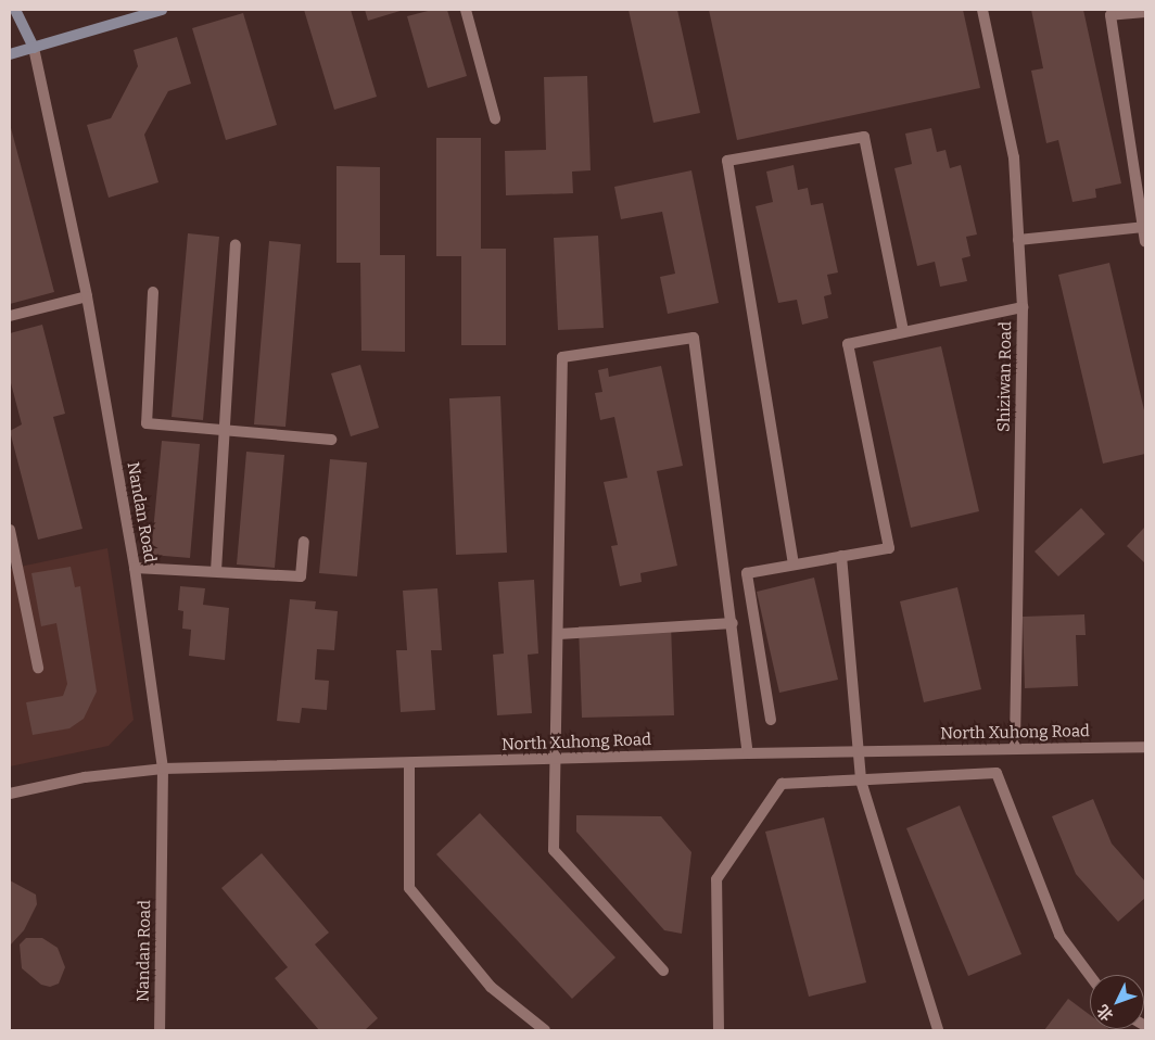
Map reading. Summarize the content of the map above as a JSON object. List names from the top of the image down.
{
  "streets": {
    "main road": ["Nandan Road"],
    "street": ["Shiziwan Road", "North Xuhong Road"]
  },
  "crossings": [
    ["Shiziwan Road", "North Xuhong Road"],
    ["Nandan Road", "North Xuhong Road"]
  ],
  "north": "bottom left"
}
